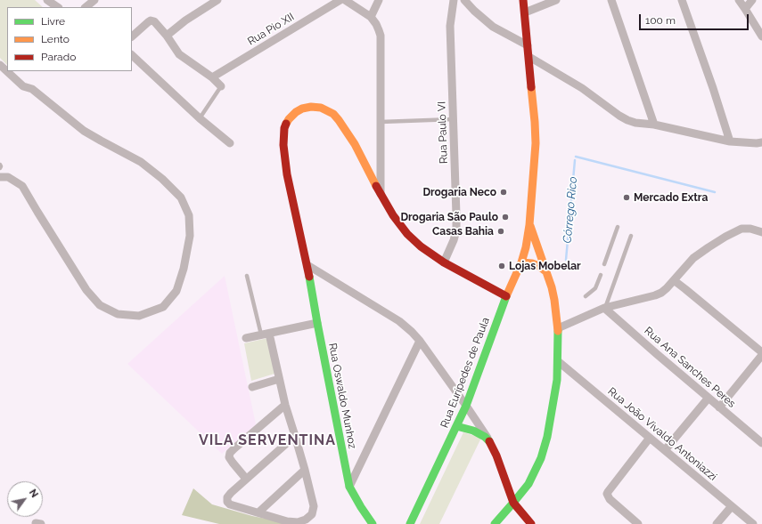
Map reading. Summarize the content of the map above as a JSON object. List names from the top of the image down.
{
  "streets": {
    "street": [
      "Rua Pio XII",
      "Rua Paulo VI",
      "Rua Ana Sanches Peres",
      "Rua Eurípedes de Paula",
      "Rua Oswaldo Munhoz",
      "Rua João Vivaldo Antoniazzi"
    ]
  },
  "crossings": [
    ["Rua Paulo VI", "Rua Oswaldo Munhoz"],
    ["Rua Eurípedes de Paula", "Rua Oswaldo Munhoz"]
  ],
  "districts": ["VILA SERVENTINA"],
  "water": ["Córrego Rico"],
  "places": [
    "Drogaria Neco",
    "Mercado Extra",
    "Drogaria São Paulo",
    "Casas Bahia",
    "Lojas Mobelar"
  ],
  "legend": ["Livre", "Lento", "Parado"],
  "scale_bar": "100 m",
  "north": "top right"
}
